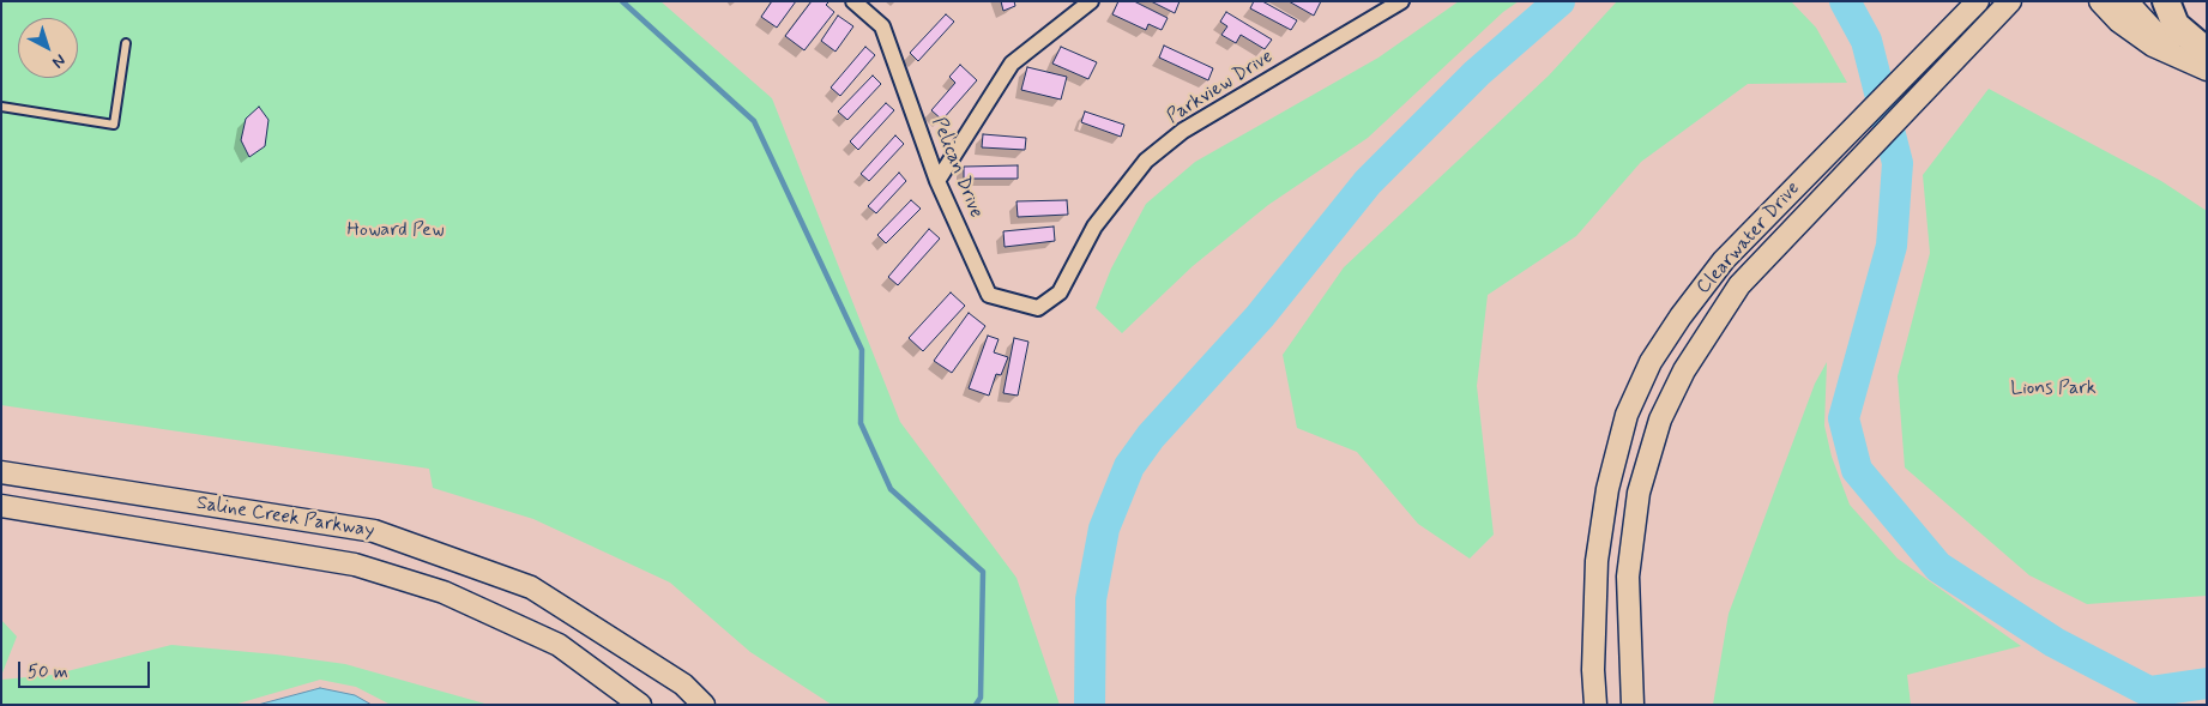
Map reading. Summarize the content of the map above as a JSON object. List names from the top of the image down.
{
  "streets": {
    "main road": ["Clearwater Drive", "Saline Creek Parkway"],
    "street": ["Parkview Drive", "Pelican Drive"]
  },
  "crossings": [
    ["Parkview Drive", "Pelican Drive"]
  ],
  "parks": ["Howard Pew", "Lions Park"],
  "scale_bar": "50 m",
  "north": "bottom right"
}
